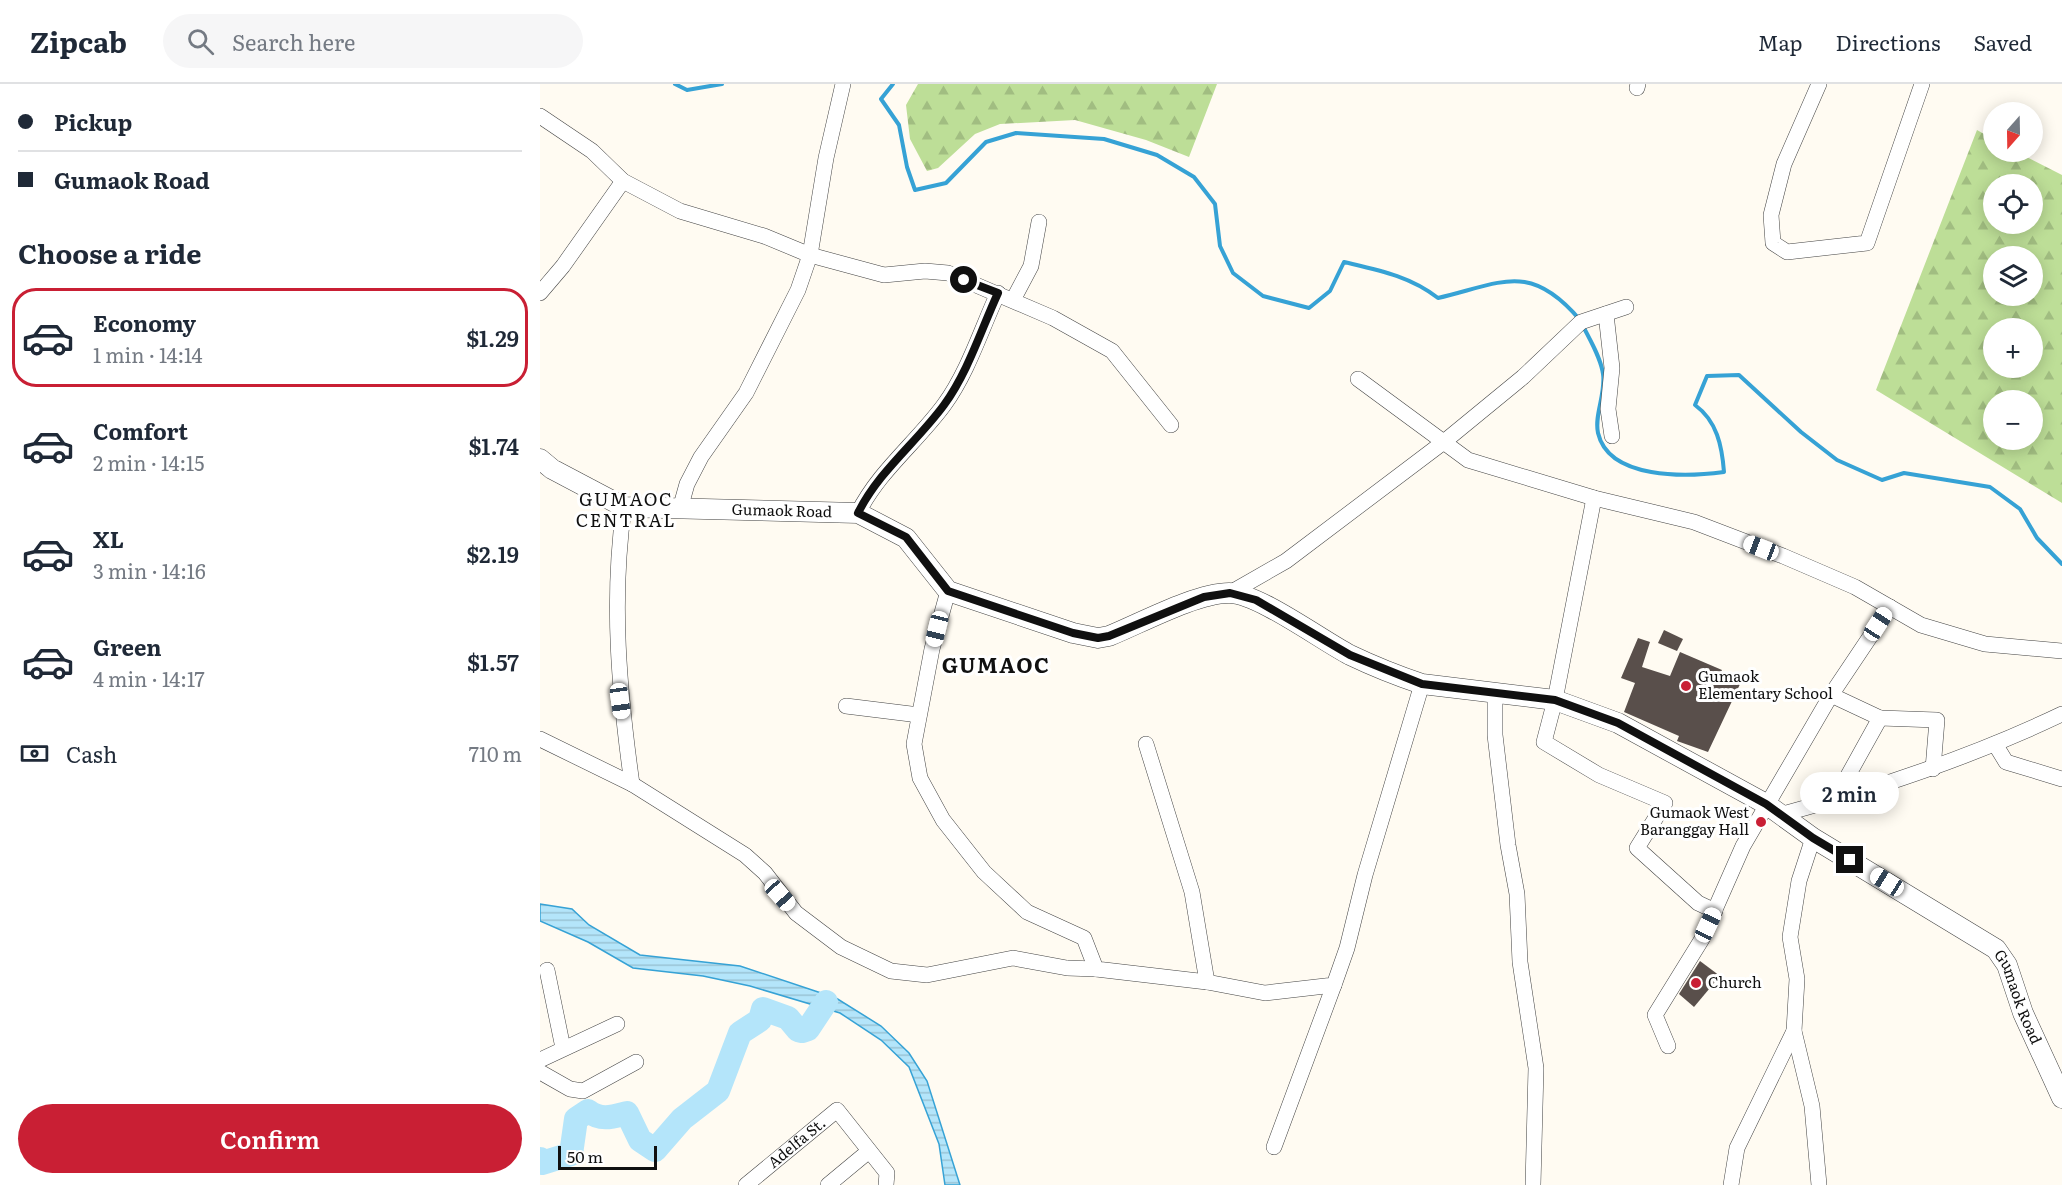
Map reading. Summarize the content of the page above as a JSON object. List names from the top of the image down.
{
  "streets": {
    "street": ["Gumaok Road", "Adelfa St."]
  },
  "districts": ["GUMAOC CENTRAL", "GUMAOC"],
  "places": ["Gumaok Elementary School", "Gumaok West Baranggay Hall", "Church"],
  "scale_bar": "50 m",
  "north": "bottom",
  "page": {
    "header": "Zipcab",
    "search": "Search here",
    "nav": ["Map", "Directions", "Saved"],
    "banner": ["Pickup", "Gumaok Road"],
    "map_buttons": ["+", "−"],
    "heading": "Choose a ride",
    "list": [
      {
        "name": "Economy",
        "note": "1 min · 14:14",
        "value": "$1.29"
      },
      {
        "name": "Comfort",
        "note": "2 min · 14:15",
        "value": "$1.74"
      },
      {
        "name": "XL",
        "note": "3 min · 14:16",
        "value": "$2.19"
      },
      {
        "name": "Green",
        "note": "4 min · 14:17",
        "value": "$1.57"
      }
    ],
    "pay": ["Cash", "710 m"],
    "bubble": "2 min",
    "buttons": "Confirm",
    "scale": "50 m"
  }
}
